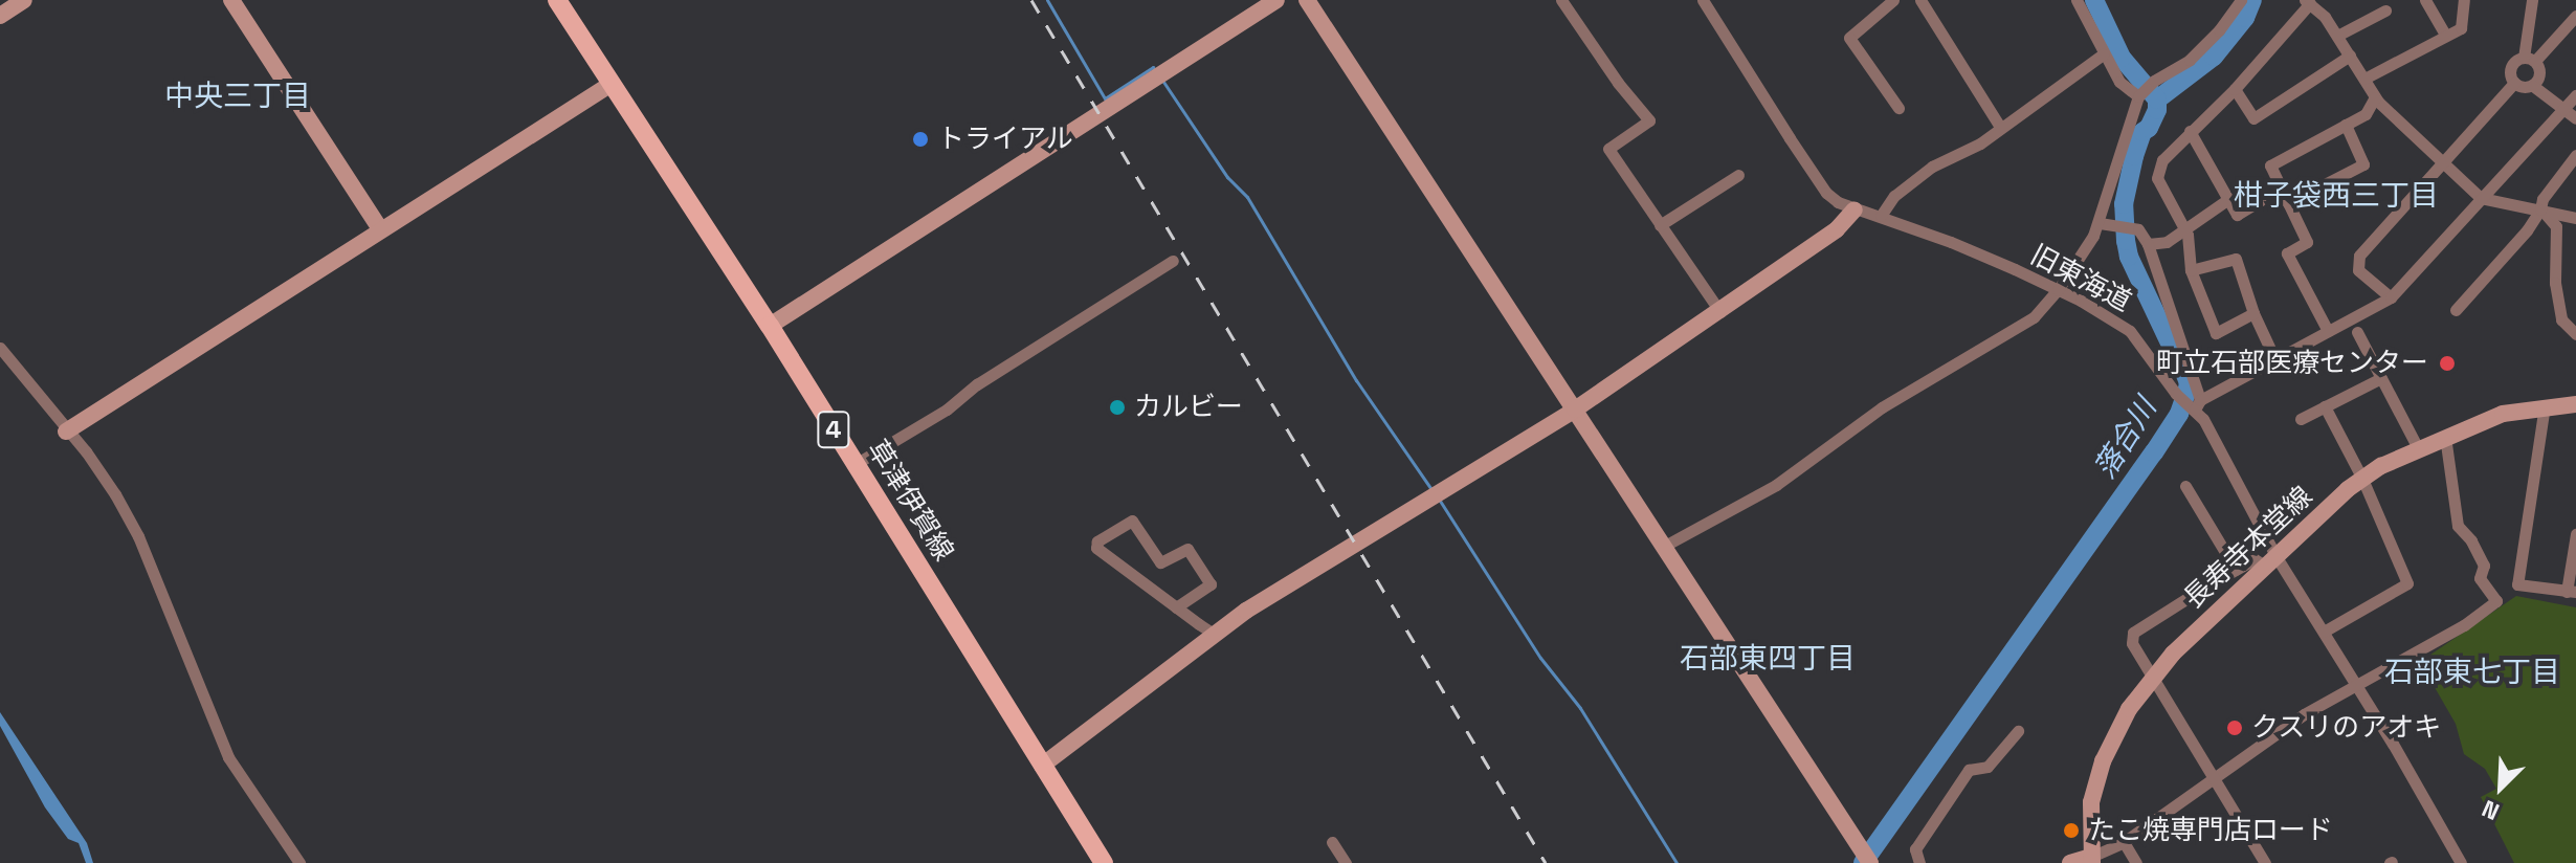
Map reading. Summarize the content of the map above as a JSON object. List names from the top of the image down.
{
  "streets": {
    "main road": ["4", "草津伊賀線"],
    "street": ["旧東海道", "長寿寺本堂線"]
  },
  "crossings": [
    ["旧東海道", "長寿寺本堂線"]
  ],
  "districts": [
    "中央三丁目",
    "柑子袋西三丁目",
    "石部東四丁目",
    "石部東七丁目"
  ],
  "water": ["落合川"],
  "places": [
    "トライアル",
    "町立石部医療センター",
    "カルビー",
    "クスリのアオキ",
    "たこ焼専門店ロード"
  ],
  "north": "bottom left"
}
